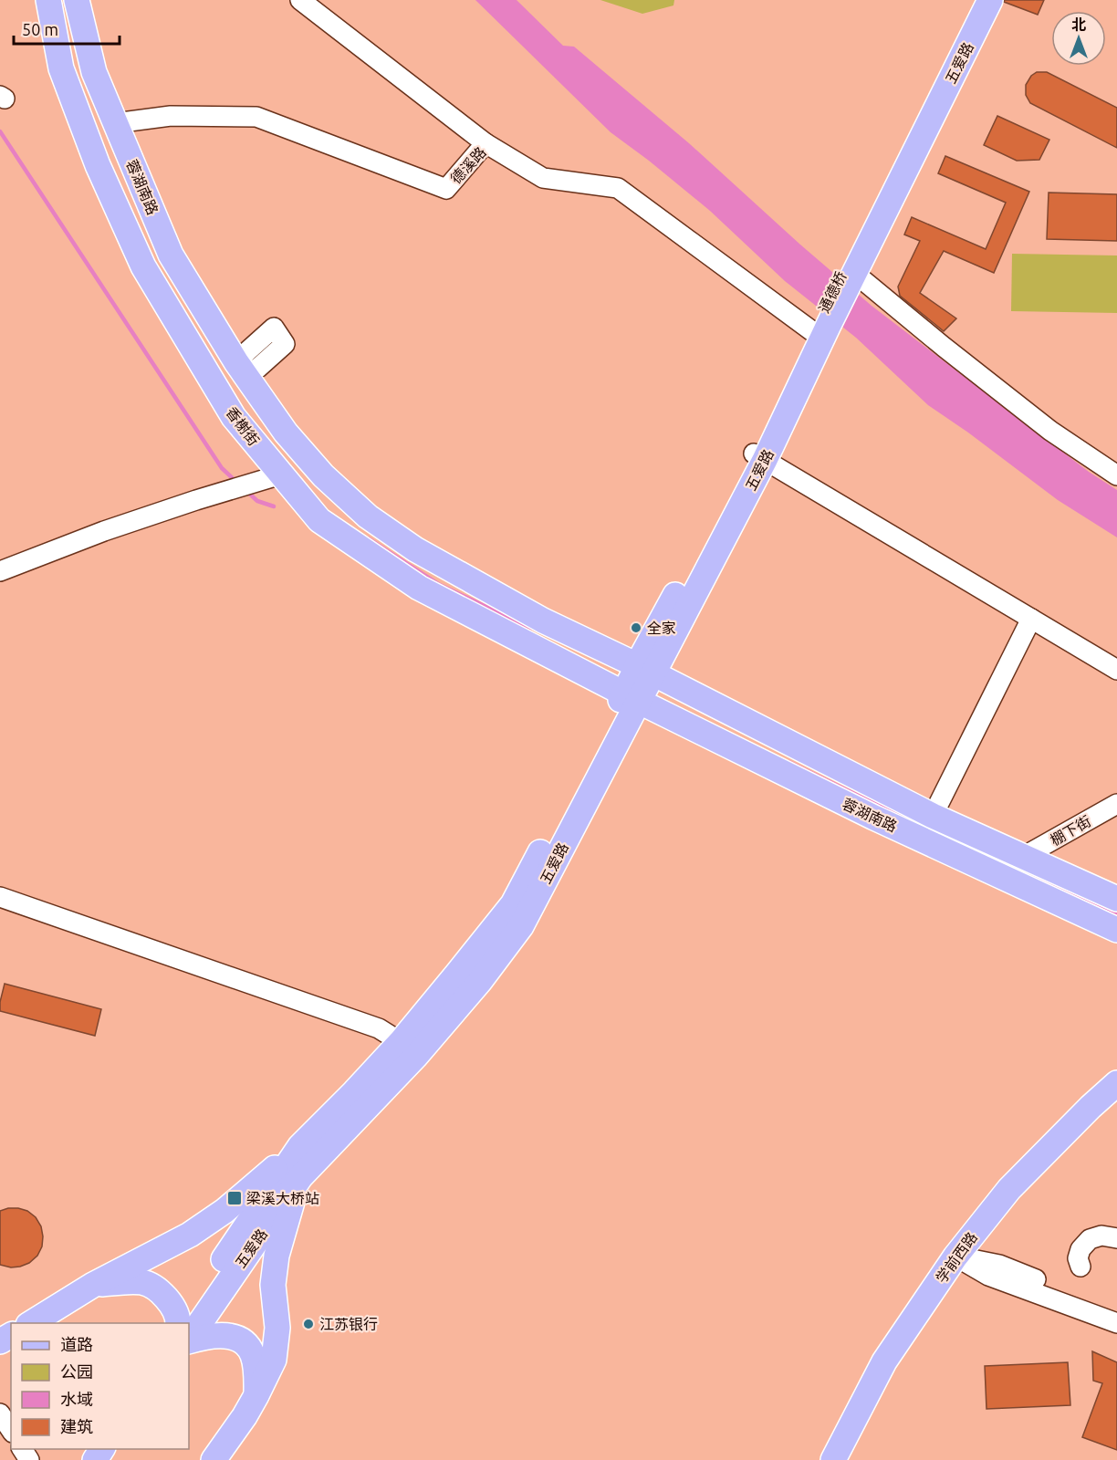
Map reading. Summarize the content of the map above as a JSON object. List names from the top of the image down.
{
  "streets": {
    "main road": [
      "五爱路",
      "蓉湖南路",
      "通德桥",
      "香榭街",
      "学前西路"
    ],
    "street": ["德溪路", "棚下街"]
  },
  "crossings": [
    ["五爱路", "德溪路"],
    ["五爱路", "蓉湖南路"],
    ["五爱路", "通德桥"],
    ["五爱路", "香榭街"],
    ["德溪路", "蓉湖南路"],
    ["德溪路", "通德桥"],
    ["蓉湖南路", "香榭街"],
    ["蓉湖南路", "棚下街"]
  ],
  "places": {
    "other": ["全家", "江苏银行"],
    "transit": ["梁溪大桥站"]
  },
  "legend": [
    "道路",
    "公园",
    "水域",
    "建筑"
  ],
  "scale_bar": "50 m",
  "north": "top"
}
